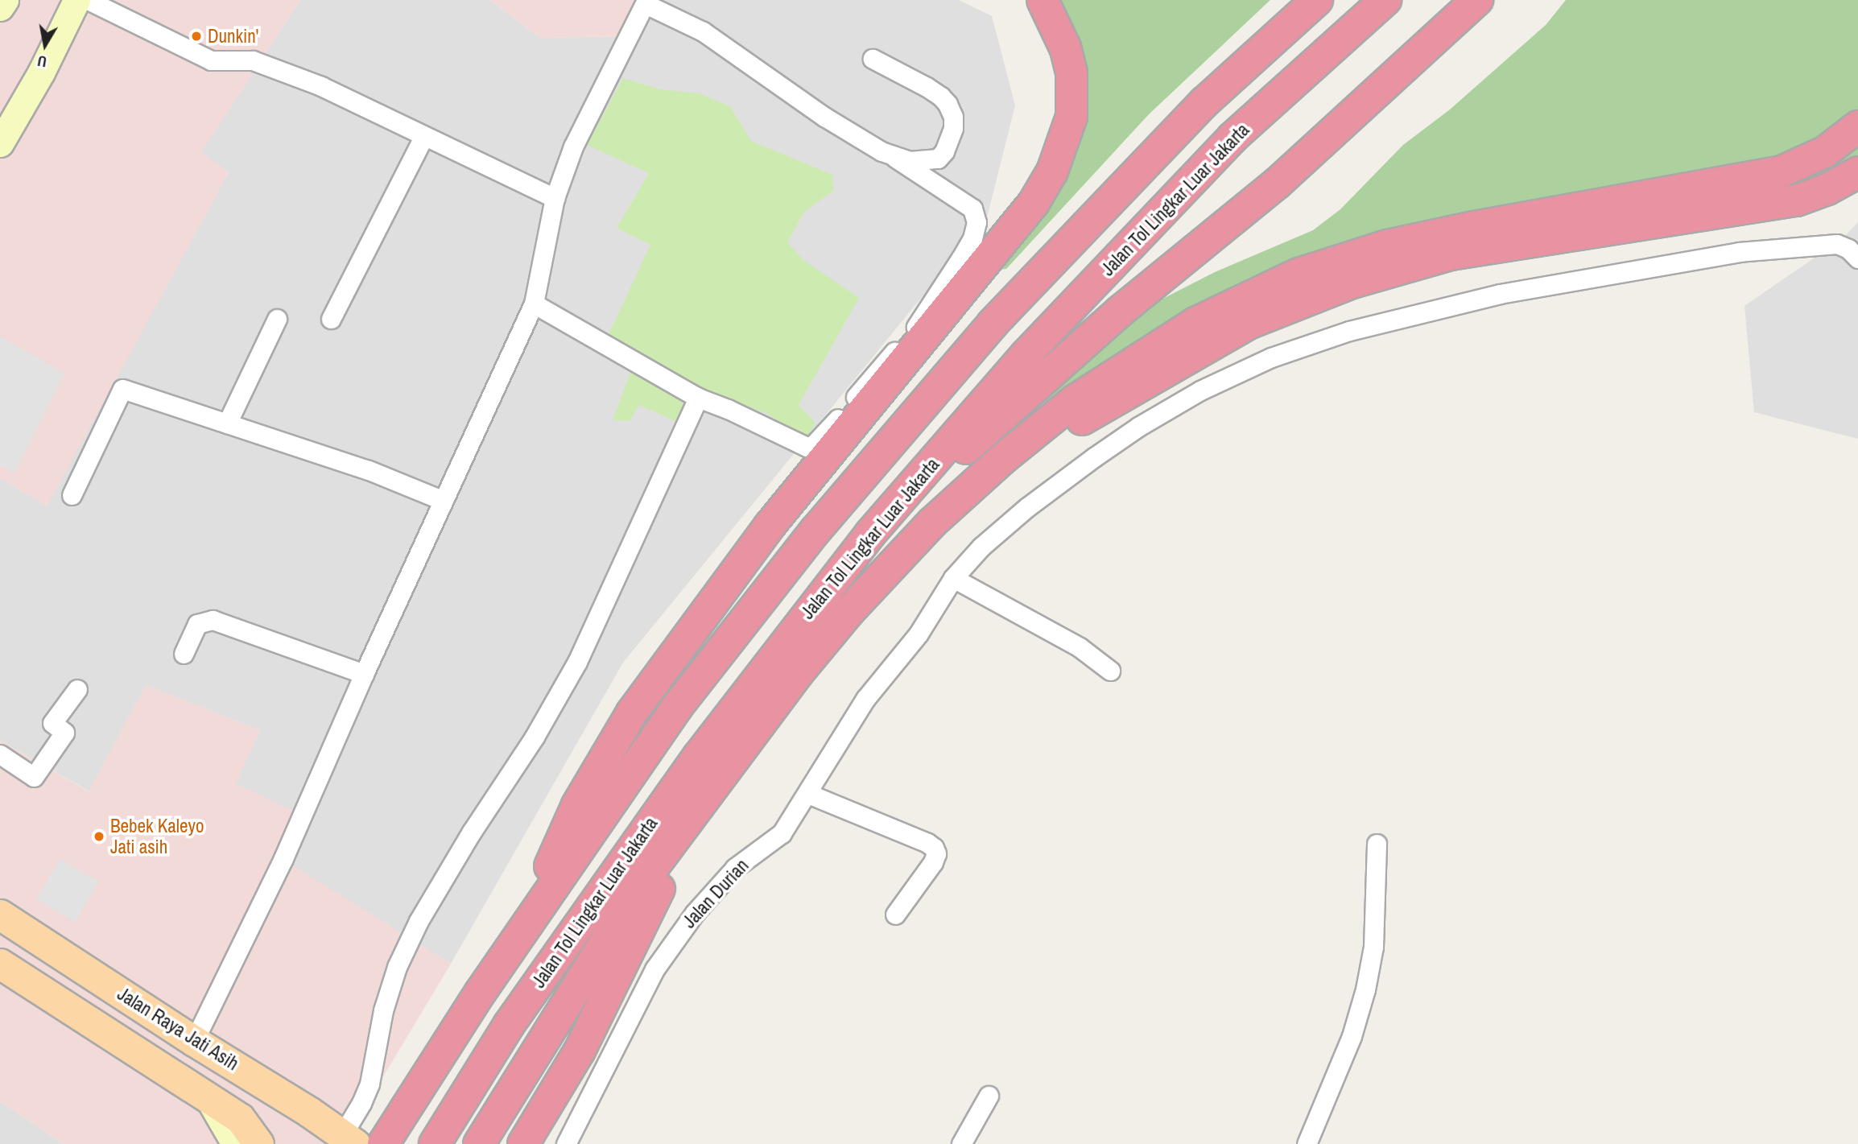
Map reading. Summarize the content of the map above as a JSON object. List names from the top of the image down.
{
  "streets": {
    "highway": ["Jalan Tol Lingkar Luar Jakarta"],
    "main road": ["Jalan Raya Jati Asih"],
    "street": ["Jalan Durian"]
  },
  "places": ["Dunkin'", "Bebek Kaleyo Jati asih"],
  "north": "bottom"
}
